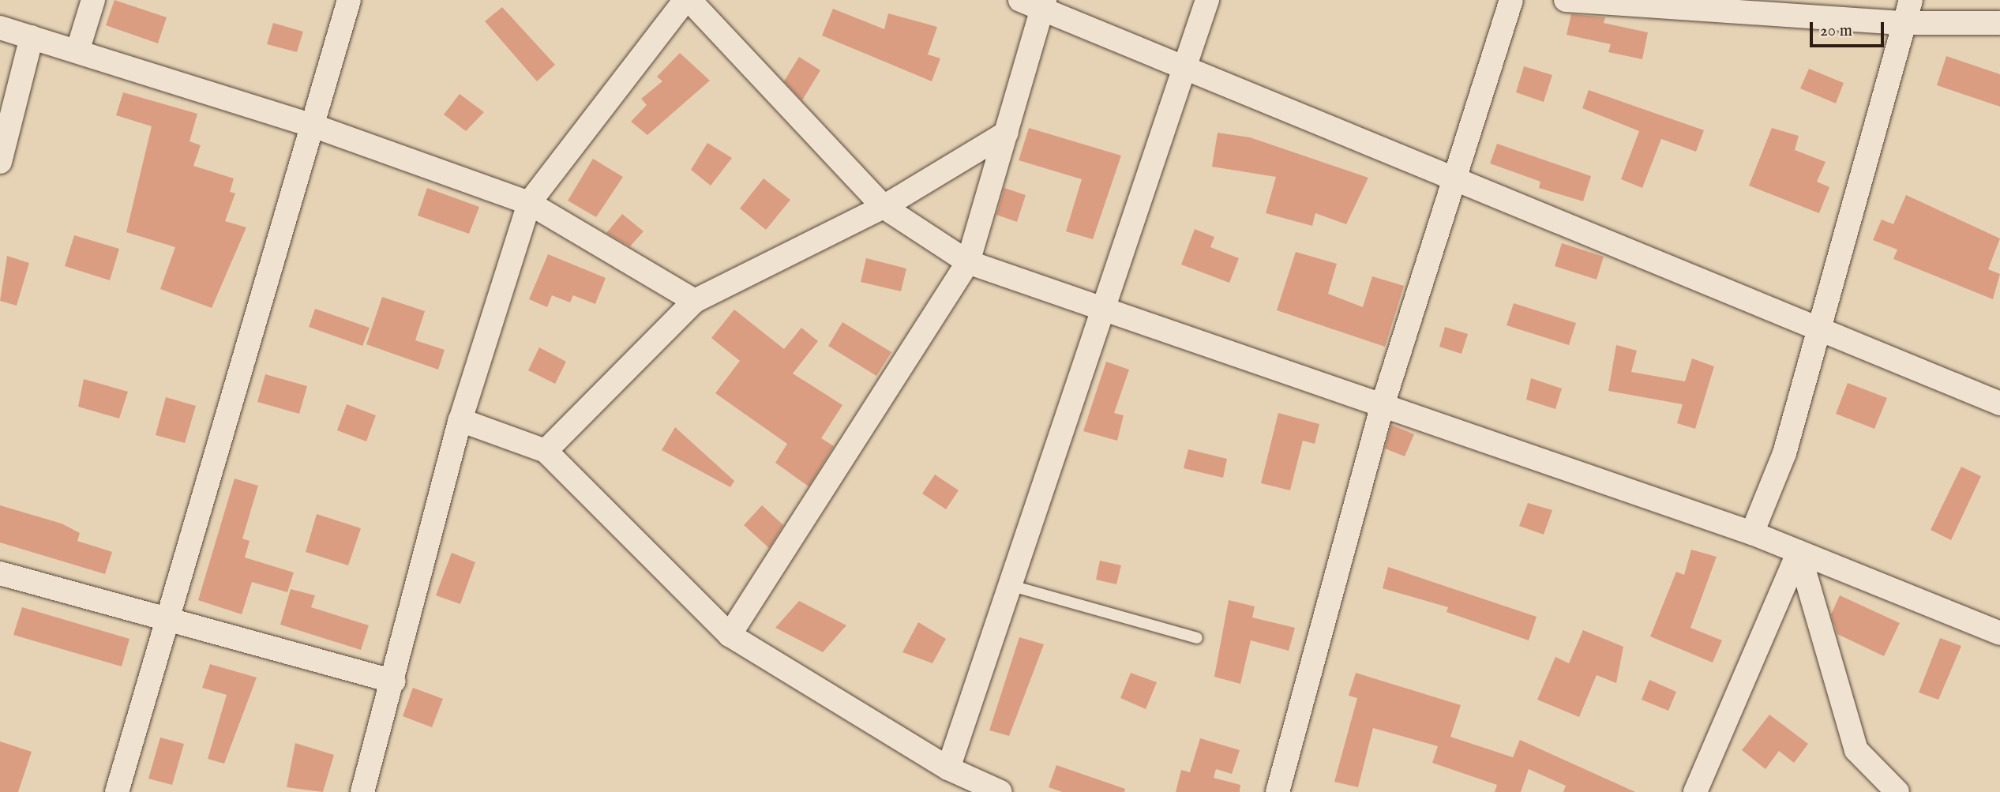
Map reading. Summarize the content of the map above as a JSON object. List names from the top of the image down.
{
  "scale_bar": "20 m"
}
